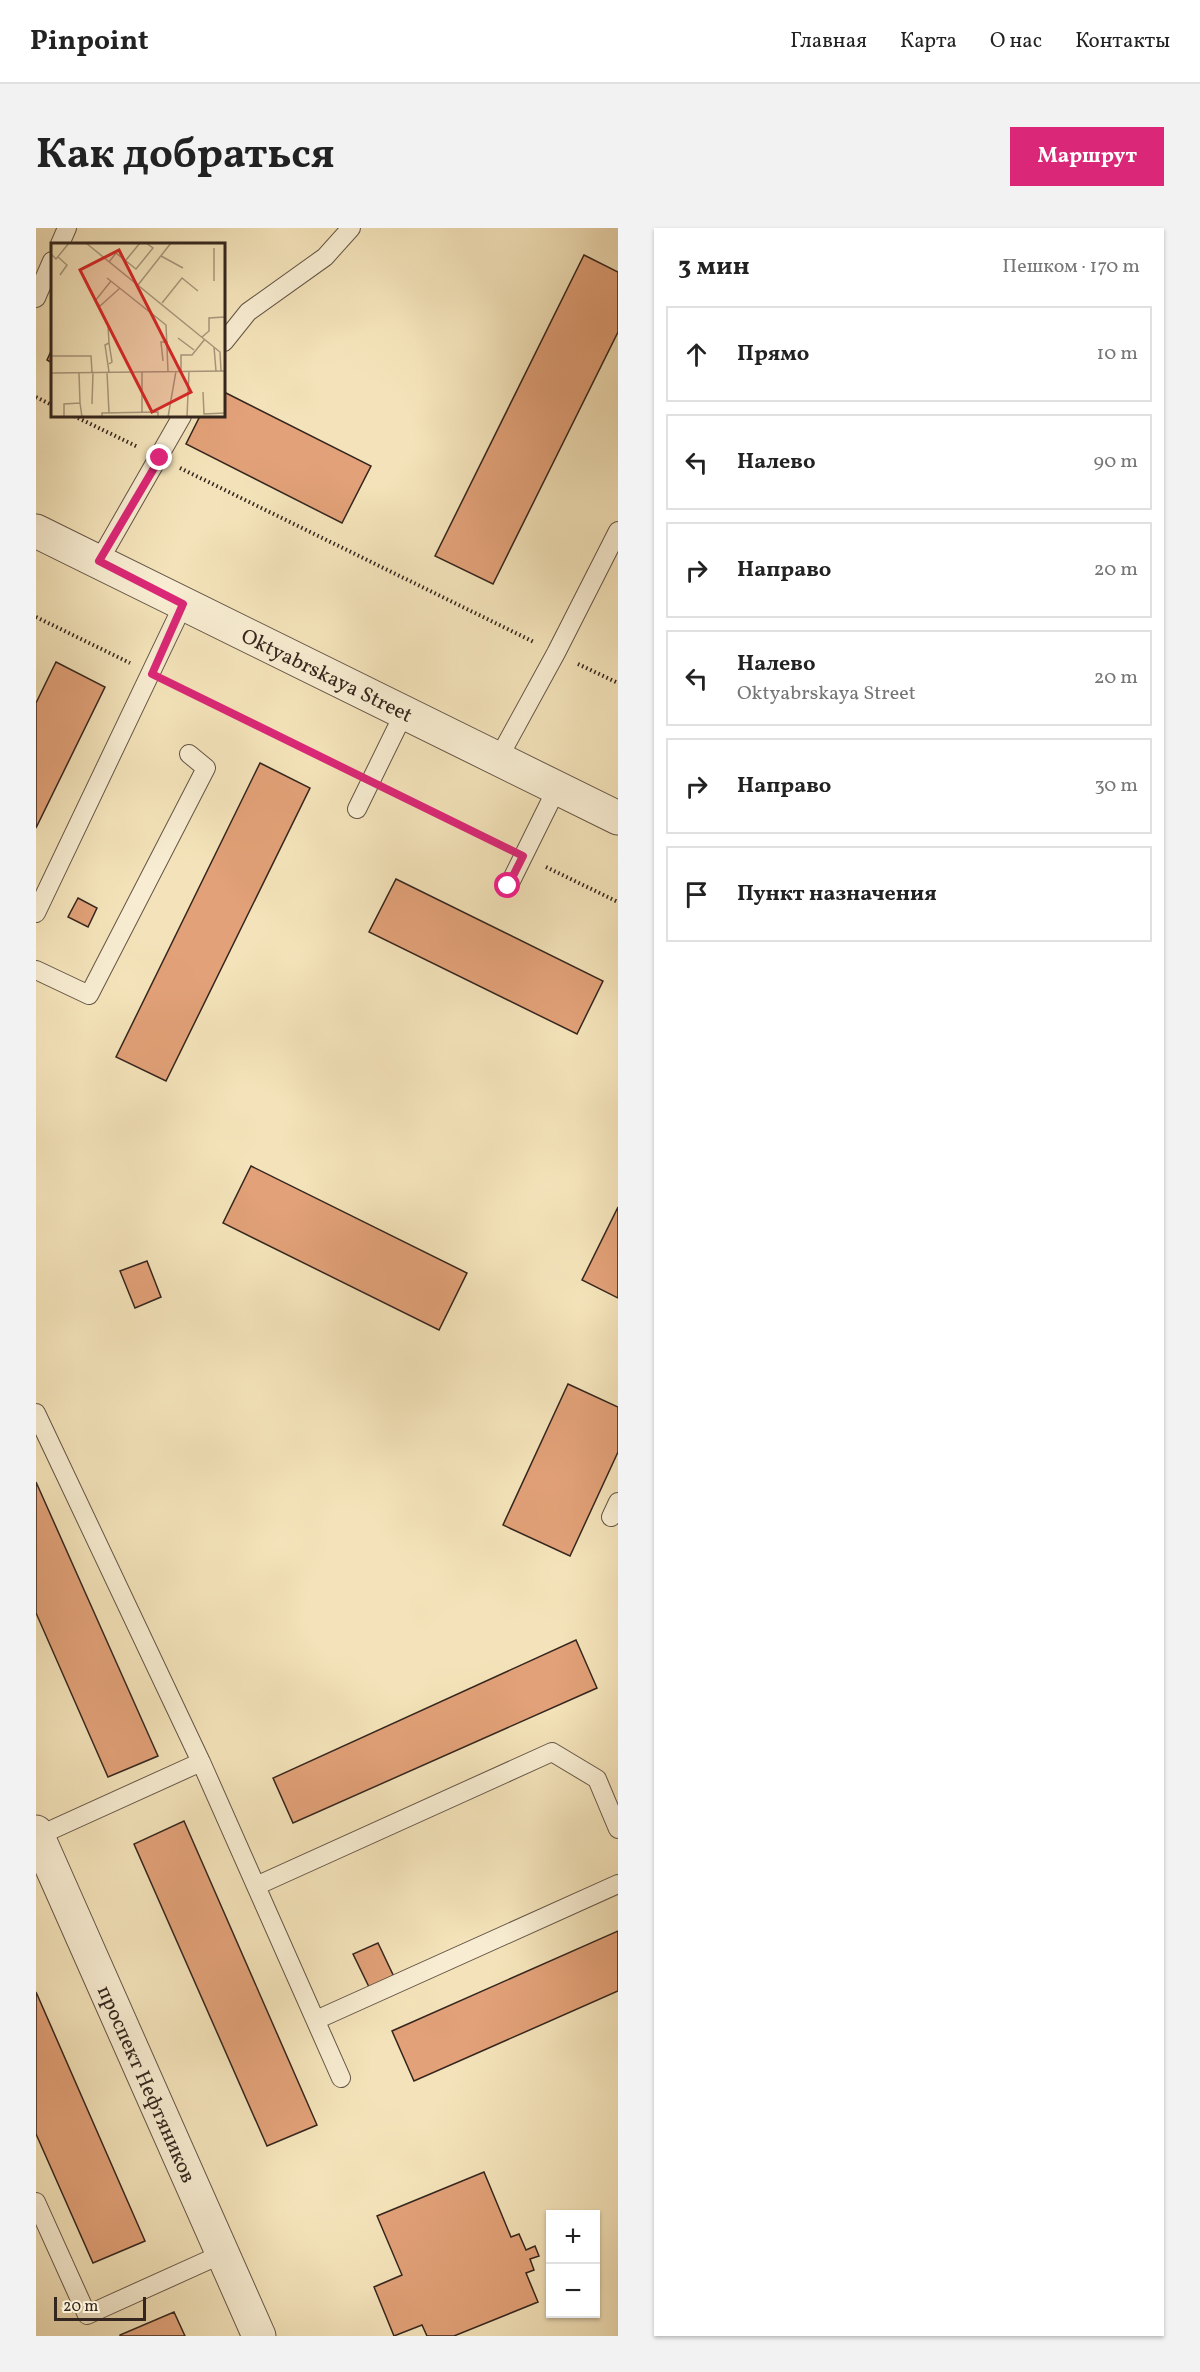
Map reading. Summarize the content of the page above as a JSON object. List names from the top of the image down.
{
  "streets": {
    "street": ["Oktyabrskaya Street", "проспект Нефтяников"]
  },
  "scale_bar": "20 m",
  "page": {
    "header": "Pinpoint",
    "nav": [
      "Главная",
      "Карта",
      "О нас",
      "Контакты"
    ],
    "title": "Как добраться",
    "buttons": "Маршрут",
    "heading": ["3 мин", "Пешком · 170 m"],
    "list": [
      ["Прямо", "10 m"],
      ["Налево", "90 m"],
      ["Направо", "20 m"],
      ["Налево", "Oktyabrskaya Street", "20 m"],
      ["Направо", "30 m"],
      "Пункт назначения"
    ],
    "map_buttons": ["+", "−"],
    "scale": "20 m"
  }
}
